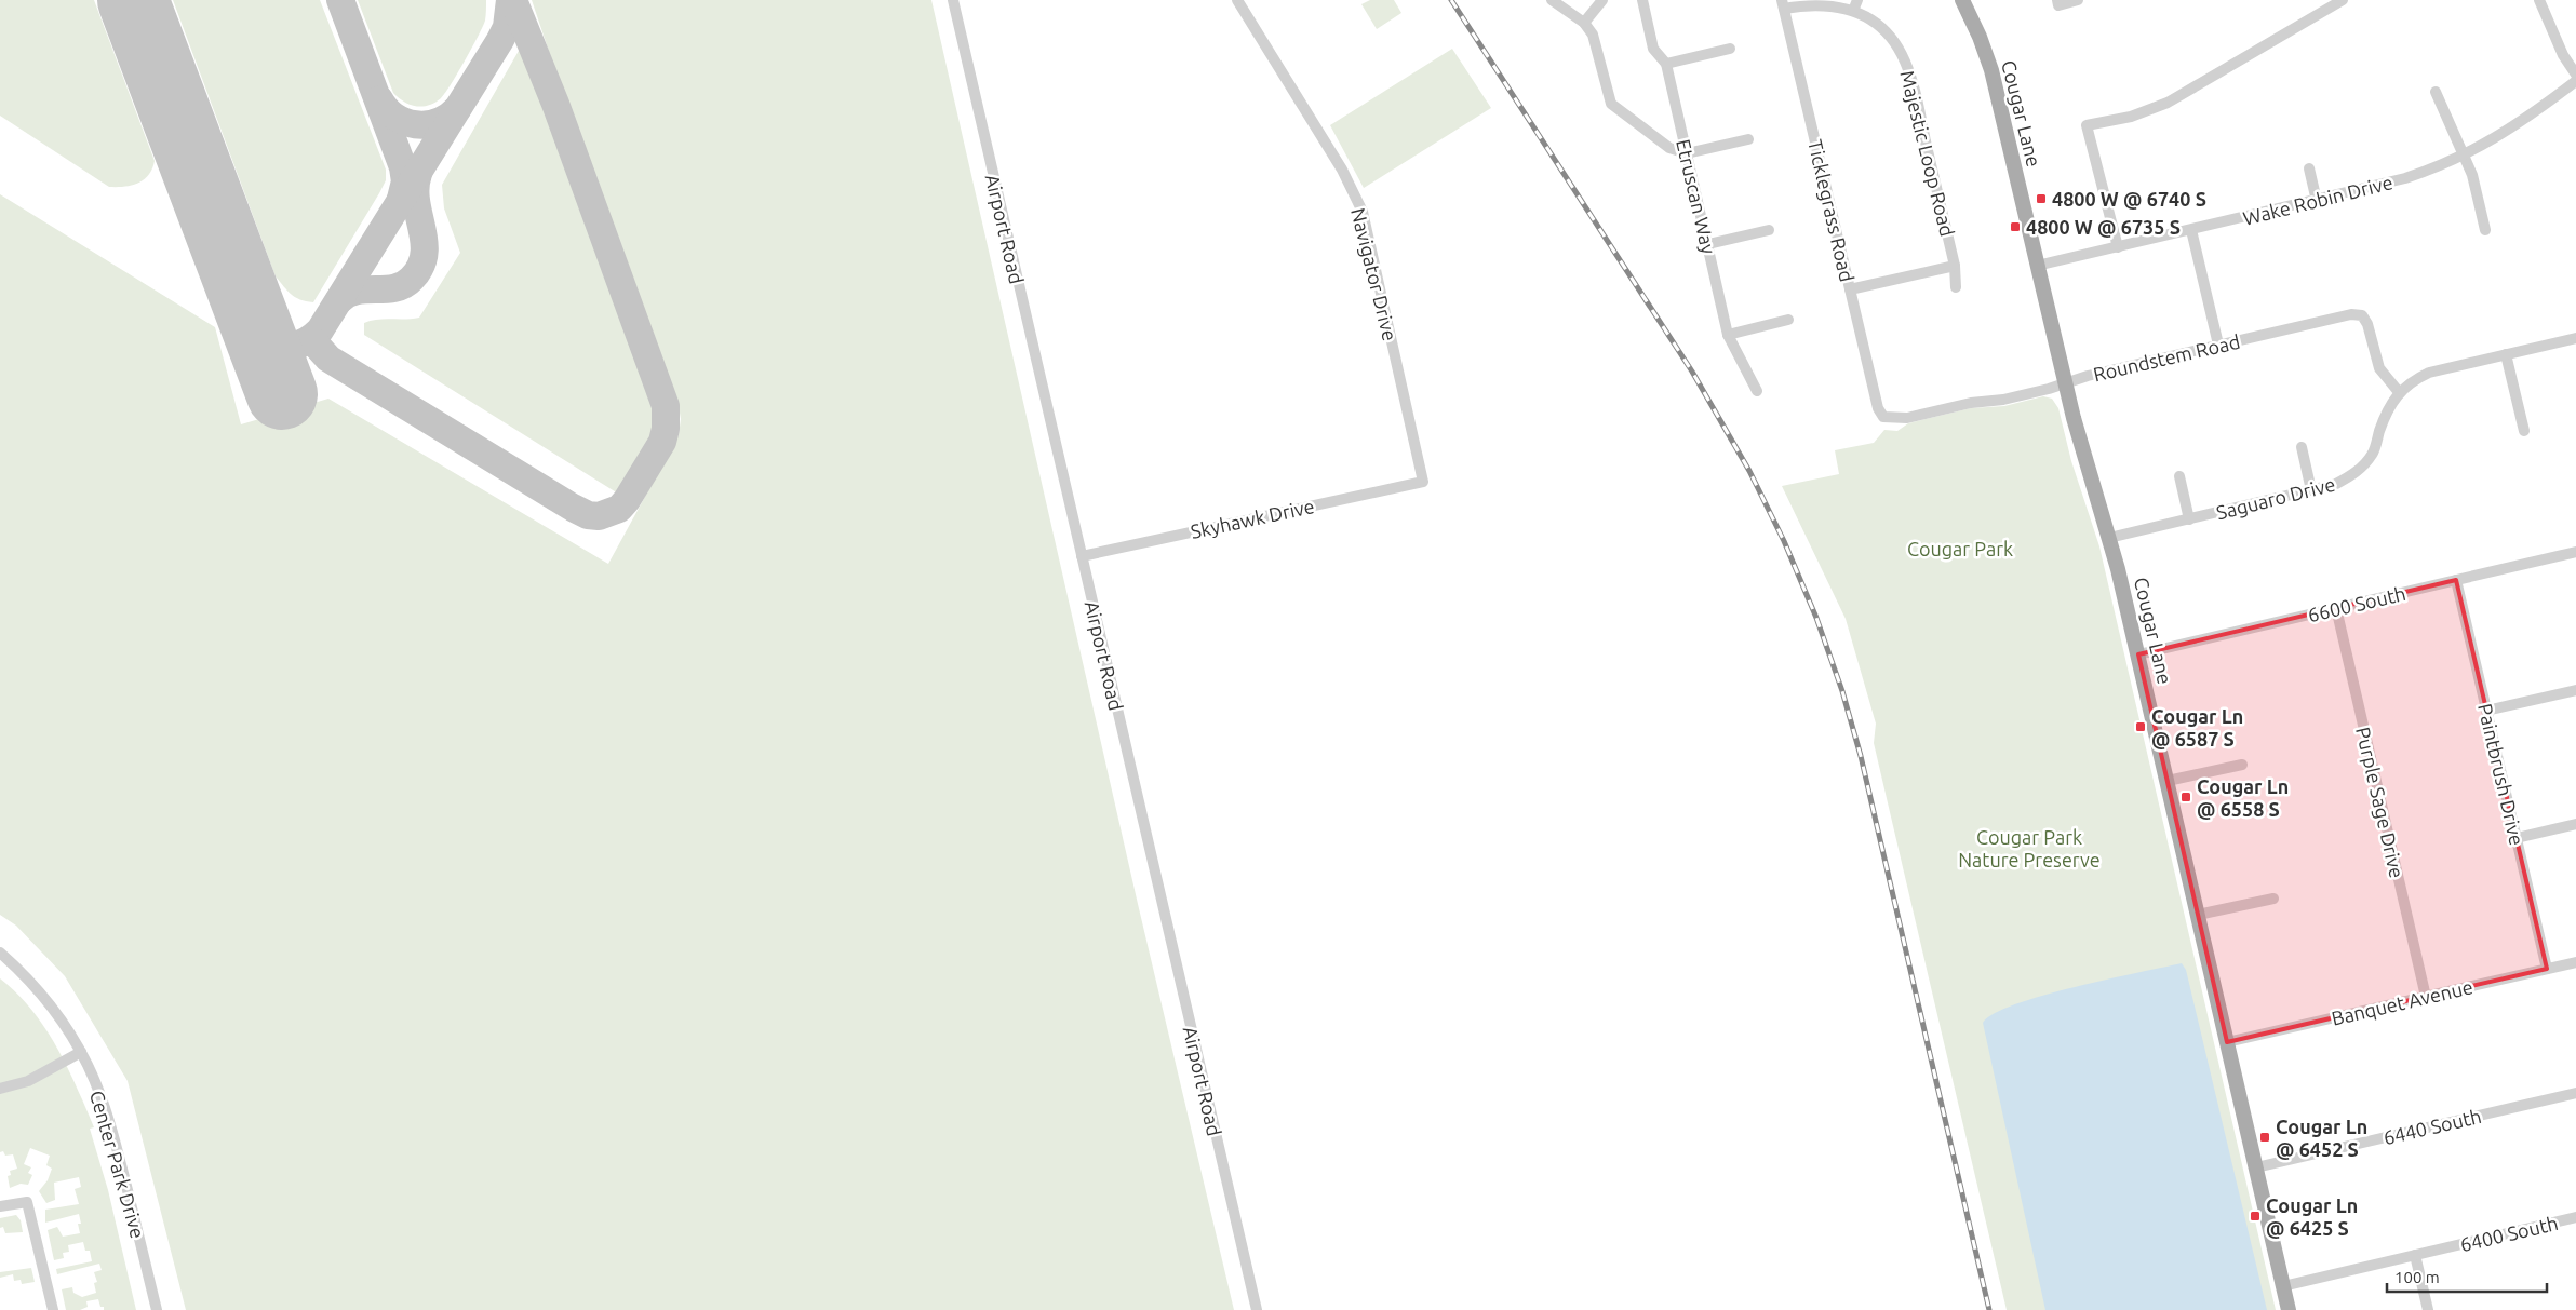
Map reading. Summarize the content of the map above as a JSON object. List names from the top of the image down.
{
  "streets": {
    "main road": ["Cougar Lane"],
    "street": [
      "Majestic Loop Road",
      "Etruscan Way",
      "Wake Robin Drive",
      "Ticklegrass Road",
      "Airport Road",
      "Navigator Drive",
      "Roundstem Road",
      "Saguaro Drive",
      "Skyhawk Drive",
      "6600 South",
      "Paintbrush Drive",
      "Purple Sage Drive",
      "Banquet Avenue",
      "6440 South",
      "Center Park Drive",
      "6400 South"
    ]
  },
  "crossings": [
    ["Cougar Lane", "Wake Robin Drive"],
    ["Cougar Lane", "Roundstem Road"],
    ["Cougar Lane", "Saguaro Drive"],
    ["Cougar Lane", "6600 South"],
    ["Cougar Lane", "Banquet Avenue"],
    ["Cougar Lane", "6440 South"],
    ["Cougar Lane", "6400 South"],
    ["Majestic Loop Road", "Ticklegrass Road"],
    ["Ticklegrass Road", "Roundstem Road"],
    ["Airport Road", "Skyhawk Drive"],
    ["Navigator Drive", "Skyhawk Drive"],
    ["Roundstem Road", "Saguaro Drive"],
    ["6600 South", "Paintbrush Drive"],
    ["6600 South", "Purple Sage Drive"],
    ["Paintbrush Drive", "Banquet Avenue"],
    ["Purple Sage Drive", "Banquet Avenue"]
  ],
  "parks": ["Cougar Park", "Cougar Park Nature Preserve"],
  "places": {
    "transit": [
      "4800 W @ 6740 S",
      "4800 W @ 6735 S",
      "Cougar Ln @ 6587 S",
      "Cougar Ln @ 6558 S",
      "Cougar Ln @ 6452 S",
      "Cougar Ln @ 6425 S"
    ]
  },
  "scale_bar": "100 m"
}
